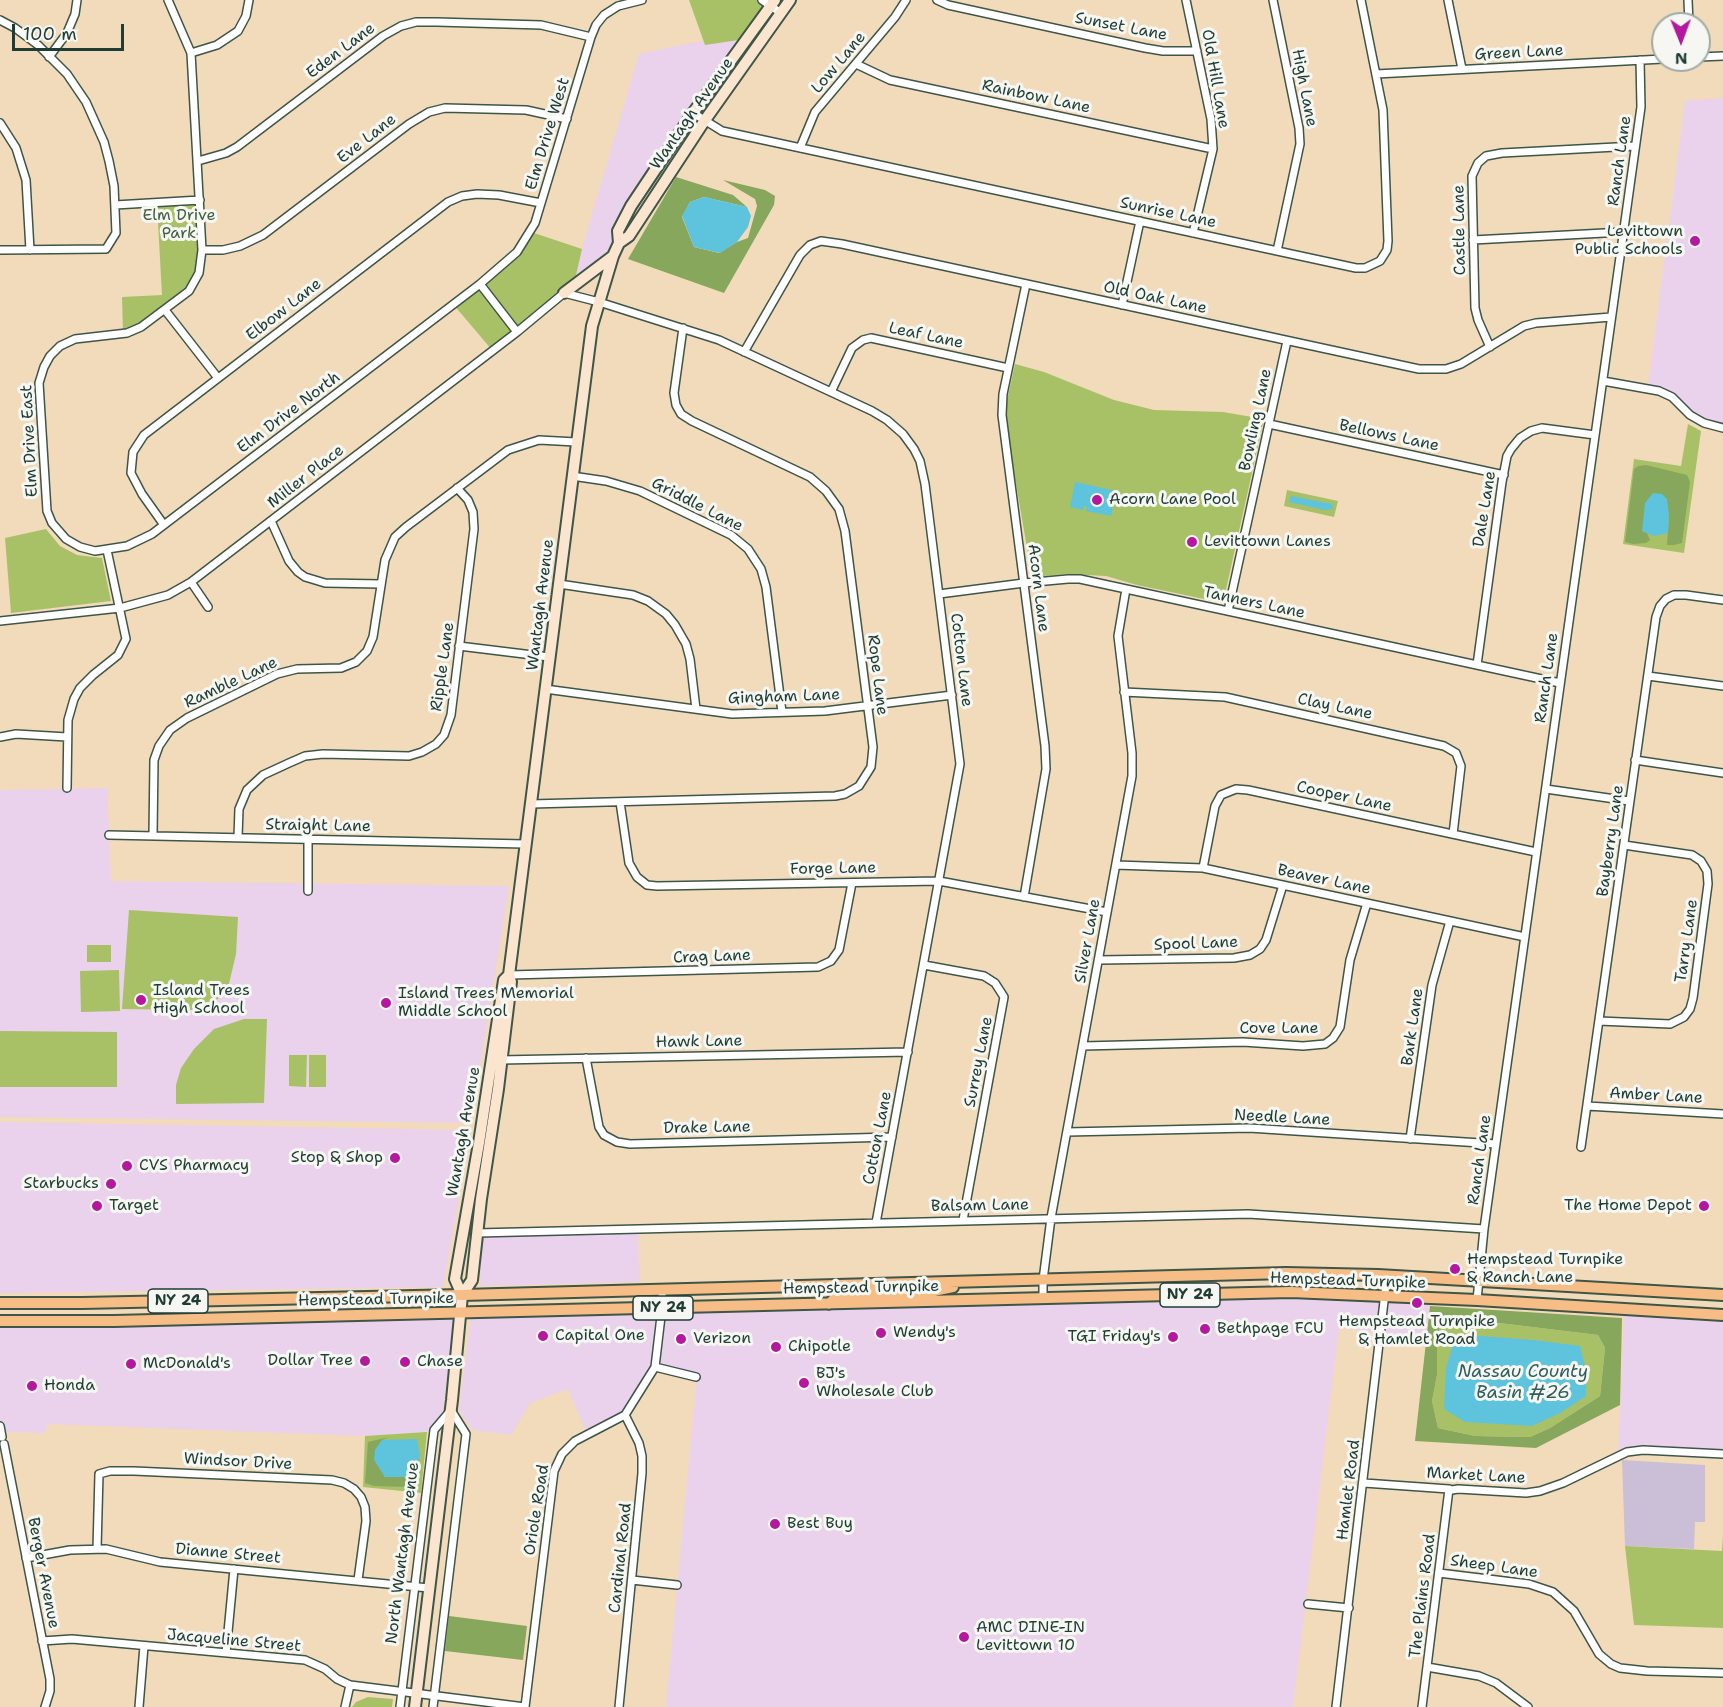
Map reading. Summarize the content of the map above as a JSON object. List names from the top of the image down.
{
  "streets": {
    "main road": [
      "Wantagh Avenue",
      "Hempstead Turnpike",
      "NY 24",
      "North Wantagh Avenue"
    ],
    "street": [
      "Sunset Lane",
      "Eden Lane",
      "Green Lane",
      "Low Lane",
      "Old Hill Lane",
      "High Lane",
      "Rainbow Lane",
      "Elm Drive West",
      "Eve Lane",
      "Ranch Lane",
      "Sunrise Lane",
      "Castle Lane",
      "Old Oak Lane",
      "Elbow Lane",
      "Leaf Lane",
      "Elm Drive North",
      "Bowling Lane",
      "Bellows Lane",
      "Elm Drive East",
      "Miller Place",
      "Griddle Lane",
      "Dale Lane",
      "Acorn Lane",
      "Tanners Lane",
      "Cotton Lane",
      "Ripple Lane",
      "Rope Lane",
      "Ramble Lane",
      "Gingham Lane",
      "Clay Lane",
      "Cooper Lane",
      "Straight Lane",
      "Bayberry Lane",
      "Forge Lane",
      "Beaver Lane",
      "Silver Lane",
      "Tarry Lane",
      "Spool Lane",
      "Crag Lane",
      "Bark Lane",
      "Cove Lane",
      "Hawk Lane",
      "Surrey Lane",
      "Amber Lane",
      "Needle Lane",
      "Drake Lane",
      "Balsam Lane",
      "Windsor Drive",
      "Market Lane",
      "Hamlet Road",
      "Oriole Road",
      "Dianne Street",
      "Cardinal Road",
      "Sheep Lane",
      "Berger Avenue",
      "The Plains Road",
      "Jacqueline Street"
    ]
  },
  "crossings": [
    ["Sunset Lane", "Old Hill Lane"],
    ["Eden Lane", "Elm Drive West"],
    ["Eden Lane", "Elm Drive East"],
    ["Green Lane", "Ranch Lane"],
    ["Green Lane", "Sunrise Lane"],
    ["Low Lane", "Rainbow Lane"],
    ["Low Lane", "Sunrise Lane"],
    ["Old Hill Lane", "Rainbow Lane"],
    ["Old Hill Lane", "Sunrise Lane"],
    ["High Lane", "Sunrise Lane"],
    ["Wantagh Avenue", "Sunrise Lane"],
    ["Wantagh Avenue", "Griddle Lane"],
    ["Wantagh Avenue", "Cotton Lane"],
    ["Wantagh Avenue", "Rope Lane"],
    ["Wantagh Avenue", "Ramble Lane"],
    ["Wantagh Avenue", "Gingham Lane"],
    ["Wantagh Avenue", "Straight Lane"],
    ["Wantagh Avenue", "Crag Lane"],
    ["Wantagh Avenue", "Hawk Lane"],
    ["Wantagh Avenue", "Balsam Lane"],
    ["Wantagh Avenue", "Hempstead Turnpike"],
    ["Wantagh Avenue", "North Wantagh Avenue"],
    ["Elm Drive West", "Eve Lane"],
    ["Elm Drive West", "Elbow Lane"],
    ["Elm Drive West", "Elm Drive North"],
    ["Eve Lane", "Elm Drive East"],
    ["Ranch Lane", "Castle Lane"],
    ["Ranch Lane", "Old Oak Lane"],
    ["Ranch Lane", "Dale Lane"],
    ["Ranch Lane", "Tanners Lane"],
    ["Ranch Lane", "Cooper Lane"],
    ["Ranch Lane", "Beaver Lane"],
    ["Ranch Lane", "Needle Lane"],
    ["Ranch Lane", "Balsam Lane"],
    ["Ranch Lane", "Hempstead Turnpike"],
    ["Castle Lane", "Old Oak Lane"],
    ["Old Oak Lane", "Bowling Lane"],
    ["Old Oak Lane", "Acorn Lane"],
    ["Old Oak Lane", "Cotton Lane"],
    ["Elbow Lane", "Elm Drive North"],
    ["Leaf Lane", "Acorn Lane"],
    ["Leaf Lane", "Cotton Lane"],
    ["Elm Drive North", "Elm Drive East"],
    ["Bowling Lane", "Bellows Lane"],
    ["Bowling Lane", "Tanners Lane"],
    ["Bellows Lane", "Dale Lane"],
    ["Griddle Lane", "Gingham Lane"],
    ["Dale Lane", "Tanners Lane"],
    ["Acorn Lane", "Tanners Lane"],
    ["Acorn Lane", "Forge Lane"],
    ["Tanners Lane", "Cotton Lane"],
    ["Tanners Lane", "Silver Lane"],
    ["Cotton Lane", "Rope Lane"],
    ["Cotton Lane", "Gingham Lane"],
    ["Cotton Lane", "Forge Lane"],
    ["Cotton Lane", "Hawk Lane"],
    ["Cotton Lane", "Surrey Lane"],
    ["Cotton Lane", "Drake Lane"],
    ["Cotton Lane", "Balsam Lane"],
    ["Ripple Lane", "Ramble Lane"],
    ["Ripple Lane", "Straight Lane"],
    ["Rope Lane", "Gingham Lane"],
    ["Rope Lane", "Forge Lane"],
    ["Ramble Lane", "Straight Lane"],
    ["Clay Lane", "Cooper Lane"],
    ["Clay Lane", "Silver Lane"],
    ["Cooper Lane", "Beaver Lane"],
    ["Bayberry Lane", "Tarry Lane"],
    ["Bayberry Lane", "Amber Lane"],
    ["Forge Lane", "Silver Lane"],
    ["Forge Lane", "Crag Lane"],
    ["Beaver Lane", "Silver Lane"],
    ["Beaver Lane", "Spool Lane"],
    ["Beaver Lane", "Bark Lane"],
    ["Beaver Lane", "Cove Lane"],
    ["Silver Lane", "Spool Lane"],
    ["Silver Lane", "Cove Lane"],
    ["Silver Lane", "Needle Lane"],
    ["Silver Lane", "Balsam Lane"],
    ["Silver Lane", "Hempstead Turnpike"],
    ["Bark Lane", "Needle Lane"],
    ["Hawk Lane", "Drake Lane"],
    ["Surrey Lane", "Balsam Lane"],
    ["Hempstead Turnpike", "Hamlet Road"],
    ["Hempstead Turnpike", "North Wantagh Avenue"],
    ["Windsor Drive", "Dianne Street"],
    ["Market Lane", "Hamlet Road"],
    ["Market Lane", "The Plains Road"],
    ["Oriole Road", "Cardinal Road"],
    ["Oriole Road", "Jacqueline Street"],
    ["North Wantagh Avenue", "Dianne Street"],
    ["North Wantagh Avenue", "Jacqueline Street"],
    ["Dianne Street", "Berger Avenue"],
    ["Sheep Lane", "The Plains Road"],
    ["Berger Avenue", "Jacqueline Street"]
  ],
  "water": ["Nassau County Basin #26"],
  "parks": ["Elm Drive Park"],
  "places": [
    "Levittown Public Schools",
    "Acorn Lane Pool",
    "Levittown Lanes",
    "Island Trees High School",
    "Island Trees Memorial Middle School",
    "Stop & Shop",
    "CVS Pharmacy",
    "Starbucks",
    "Target",
    "The Home Depot",
    "Hempstead Turnpike & Ranch Lane",
    "Hempstead Turnpike & Hamlet Road",
    "Bethpage FCU",
    "Wendy's",
    "Capital One",
    "TGI Friday's",
    "Verizon",
    "Chipotle",
    "Dollar Tree",
    "Chase",
    "McDonald's",
    "BJ's Wholesale Club",
    "Honda",
    "Best Buy",
    "AMC DINE-IN Levittown 10"
  ],
  "scale_bar": "100 m",
  "north": "bottom"
}
